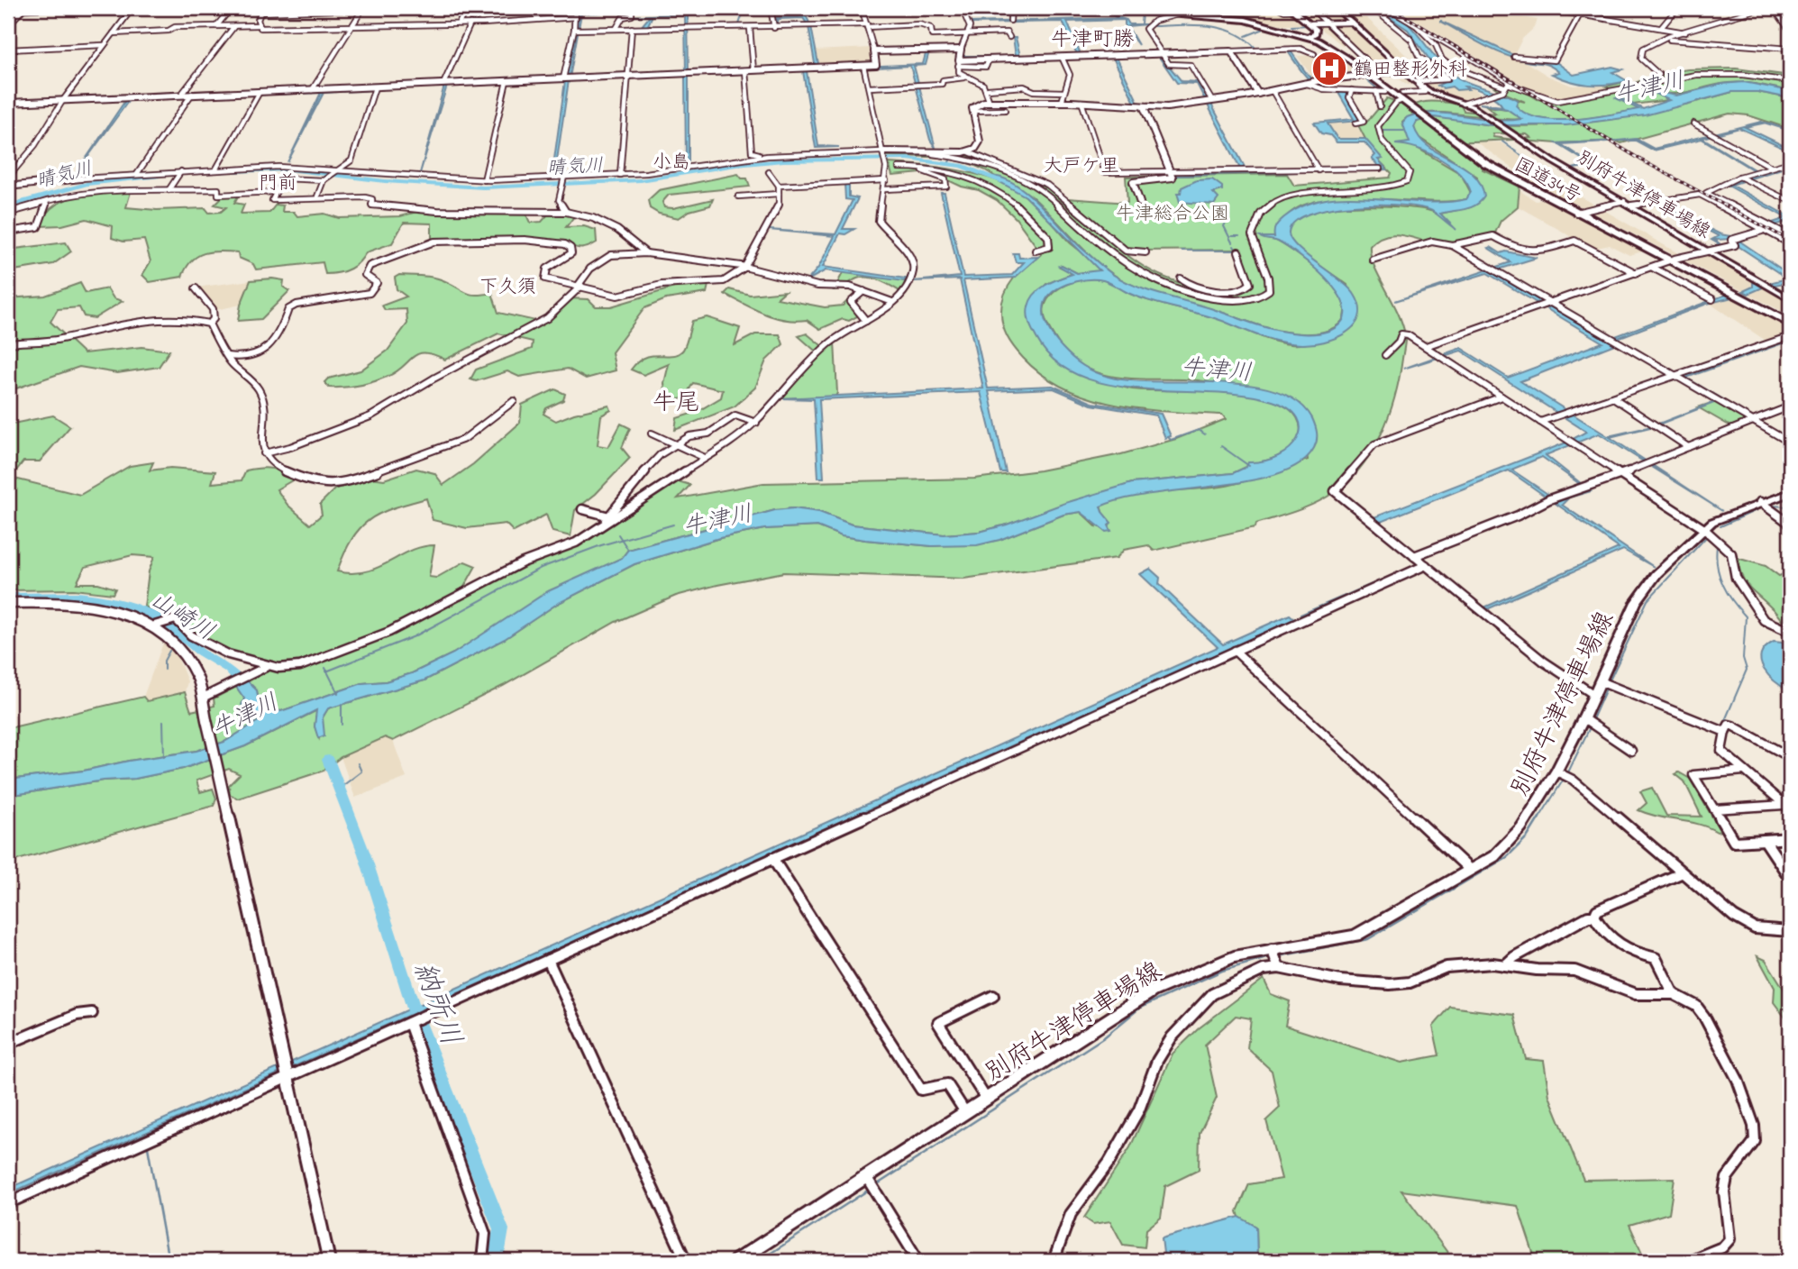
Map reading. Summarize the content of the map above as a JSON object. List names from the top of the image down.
{
  "streets": {
    "highway": ["国道34号"],
    "main road": ["別府牛津停車場線"]
  },
  "districts": [
    "牛津町勝",
    "小島",
    "大戸ケ里",
    "門前",
    "下久須",
    "牛尾"
  ],
  "water": [
    "牛津川",
    "晴気川",
    "山崎川",
    "納所川"
  ],
  "parks": ["牛津総合公園"],
  "places": {
    "hospital": ["鶴田整形外科"]
  }
}
